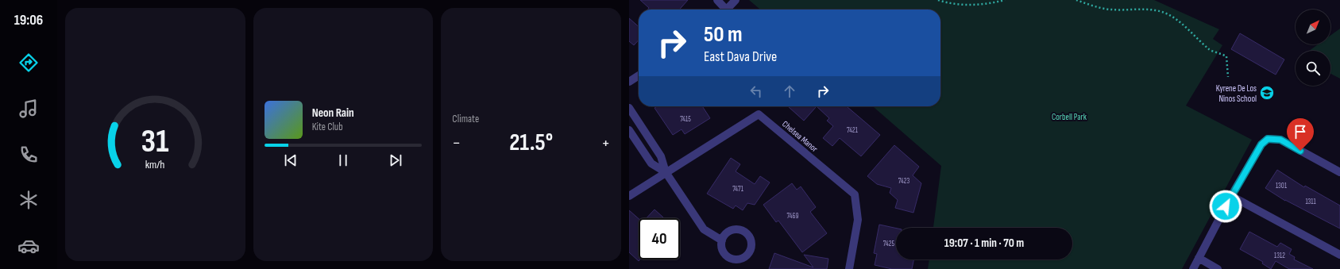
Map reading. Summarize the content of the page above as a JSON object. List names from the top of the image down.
{
  "streets": {
    "street": ["Chelsea Manor"]
  },
  "parks": ["Corbell Park"],
  "places": {
    "school or university": ["Kyrene De Los Ninos School"]
  },
  "house_numbers": [
    "7415",
    "7421",
    "7423",
    "1301",
    "7471",
    "1311",
    "7469",
    "7425",
    "1312"
  ],
  "north": "top right",
  "page": {
    "tabs": "19:06",
    "tile": "Climate",
    "turn": ["50 m", "East Dava Drive"],
    "song": ["Neon Rain", "Kite Club"],
    "heat": ["−", "21.5°", "+"],
    "limit": "40",
    "trip": "19:07 · 1 min · 70 m",
    "gauge": ["31", "km/h"]
  }
}
